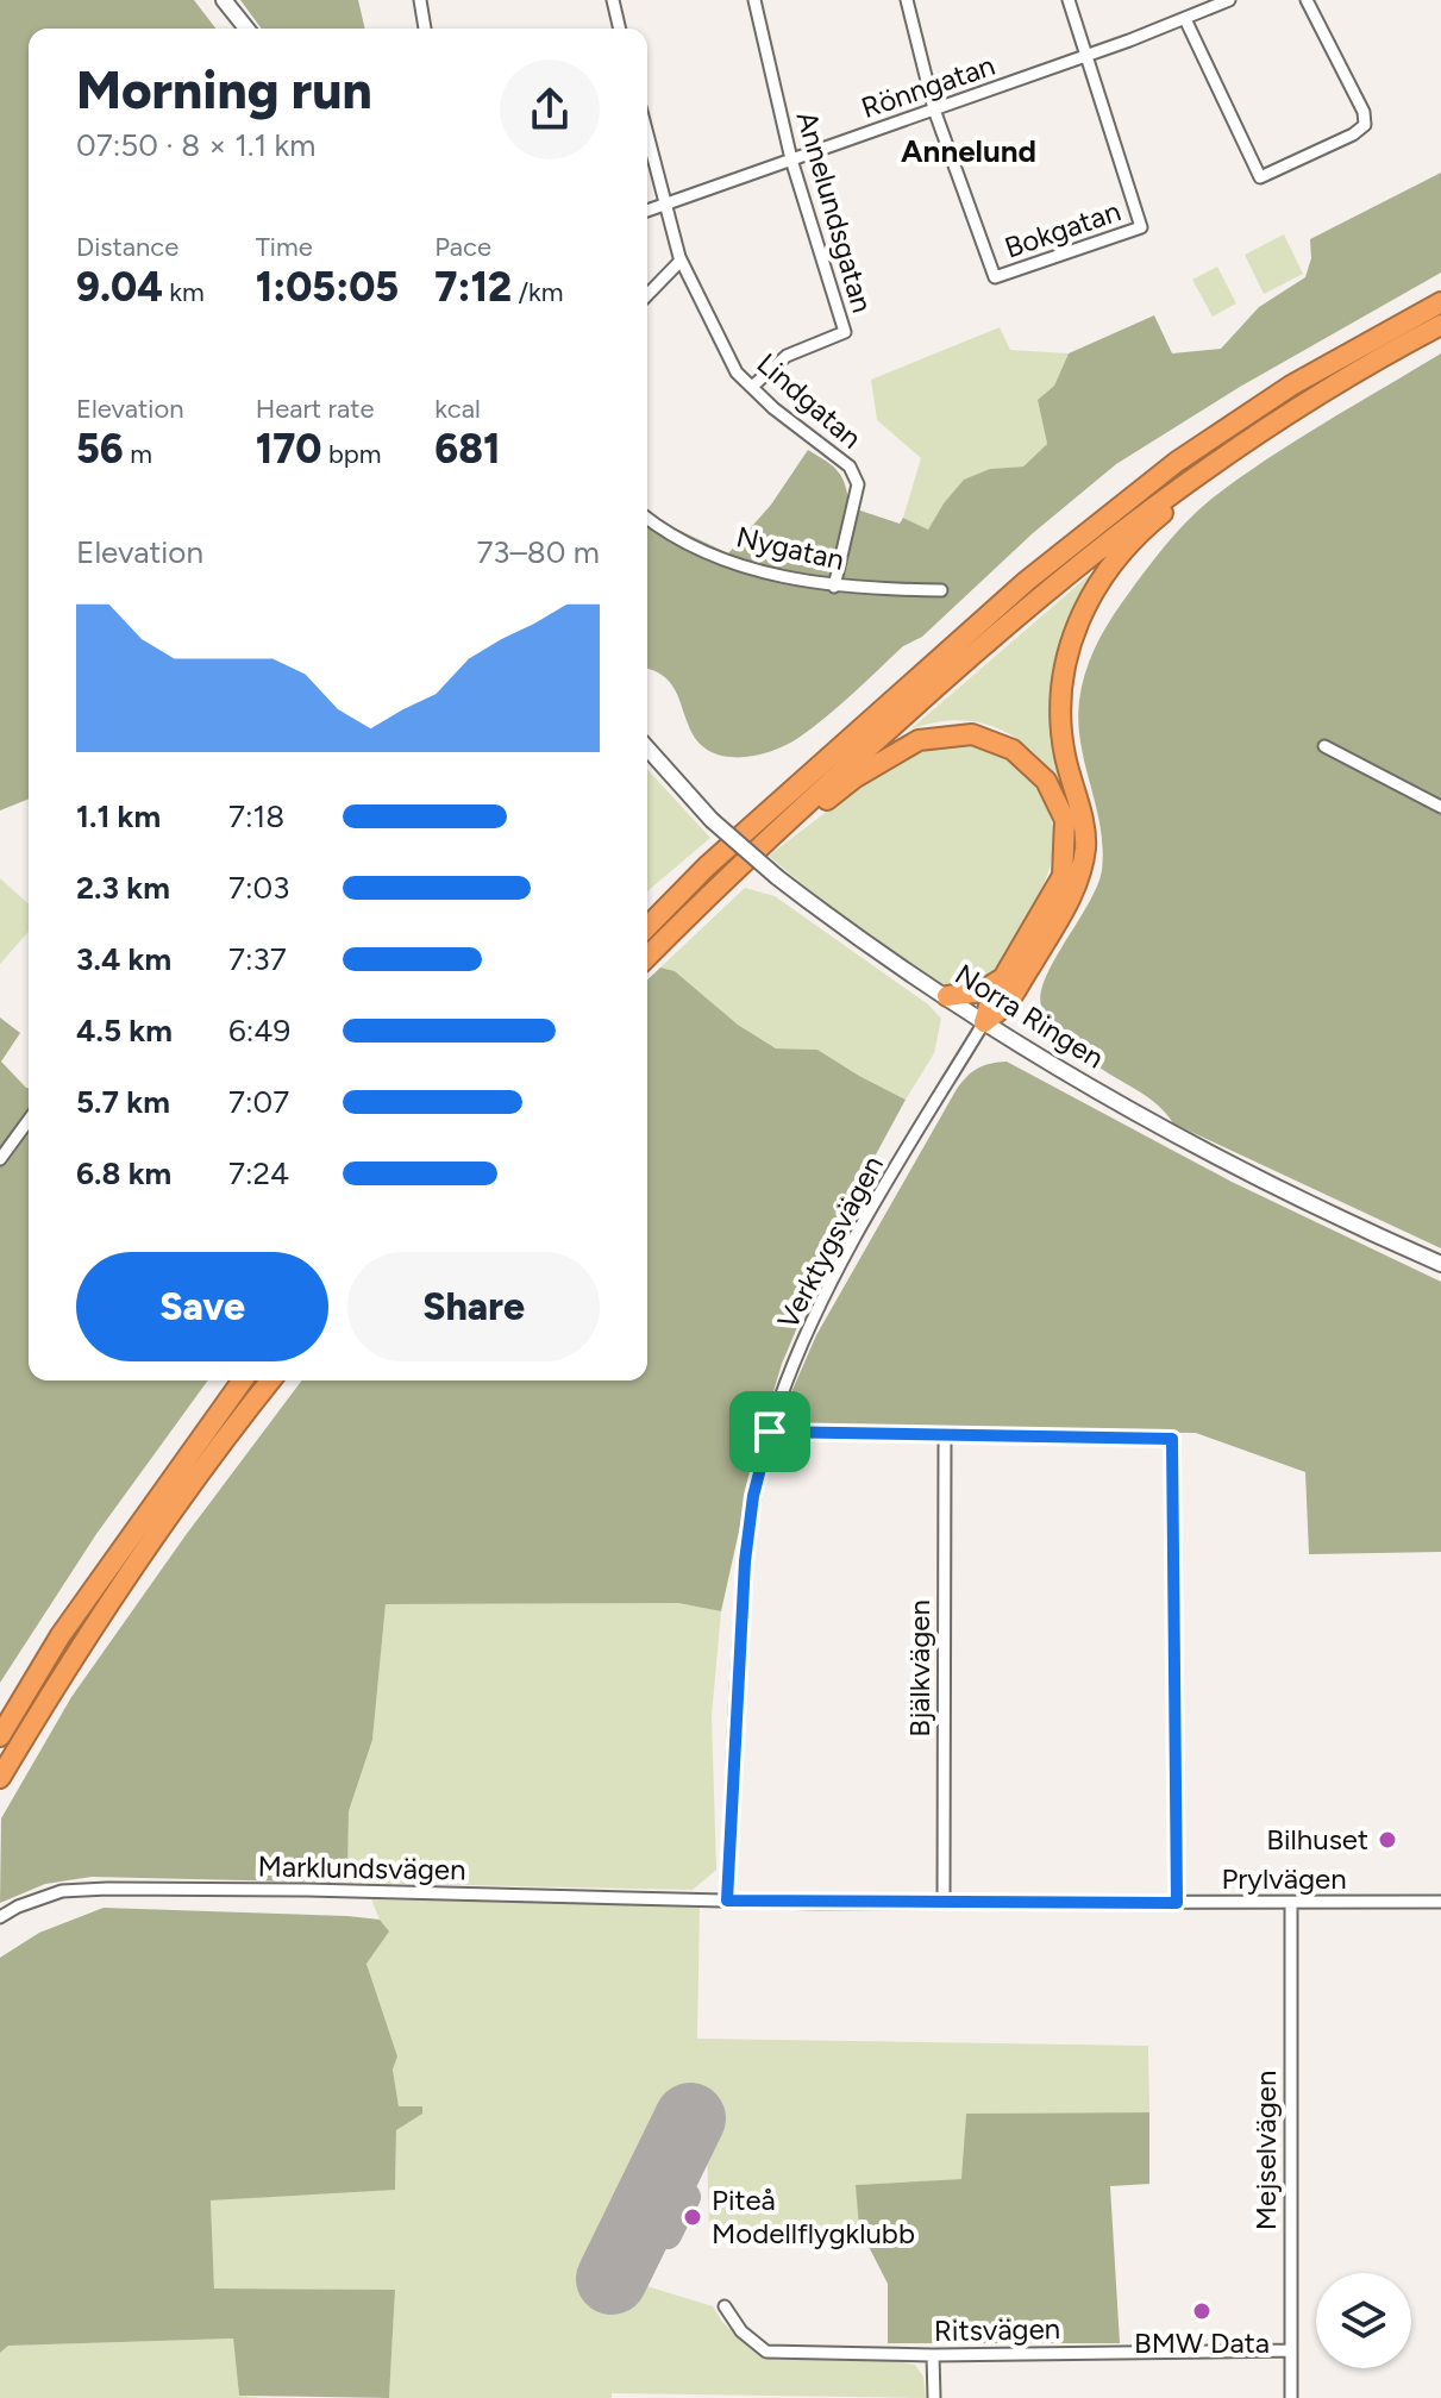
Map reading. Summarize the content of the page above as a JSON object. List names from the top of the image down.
{
  "streets": {
    "main road": ["Norra Ringen"],
    "street": [
      "Rönngatan",
      "Annelundsgatan",
      "Bokgatan",
      "Lindgatan",
      "Nygatan",
      "Verktygsvägen",
      "Bjälkvägen",
      "Marklundsvägen",
      "Prylvägen",
      "Mejselvägen",
      "Ritsvägen"
    ]
  },
  "crossings": [
    ["Rönngatan", "Annelundsgatan"],
    ["Rönngatan", "Bokgatan"],
    ["Rönngatan", "Lindgatan"],
    ["Annelundsgatan", "Lindgatan"],
    ["Lindgatan", "Nygatan"],
    ["Norra Ringen", "Verktygsvägen"],
    ["Verktygsvägen", "Marklundsvägen"],
    ["Verktygsvägen", "Prylvägen"],
    ["Bjälkvägen", "Prylvägen"],
    ["Marklundsvägen", "Prylvägen"],
    ["Prylvägen", "Mejselvägen"],
    ["Mejselvägen", "Ritsvägen"]
  ],
  "districts": ["Annelund"],
  "places": ["Bilhuset", "Piteå Modellflygklubb", "BMW Data"],
  "page": {
    "heading": ["Morning run", "07:50 · 8 × 1.1 km"],
    "stats": [
      ["Distance", "9.04 km"],
      ["Time", "1:05:05"],
      ["Pace", "7:12 /km"],
      ["Elevation", "56 m"],
      ["Heart rate", "170 bpm"],
      ["kcal", "681"]
    ],
    "chart": ["Elevation", "73–80 m"],
    "list": [
      {
        "name": "1.1 km",
        "note": "7:18"
      },
      {
        "name": "2.3 km",
        "note": "7:03"
      },
      {
        "name": "3.4 km",
        "note": "7:37"
      },
      {
        "name": "4.5 km",
        "note": "6:49"
      },
      {
        "name": "5.7 km",
        "note": "7:07"
      },
      {
        "name": "6.8 km",
        "note": "7:24"
      }
    ],
    "buttons": ["Save", "Share"]
  }
}
